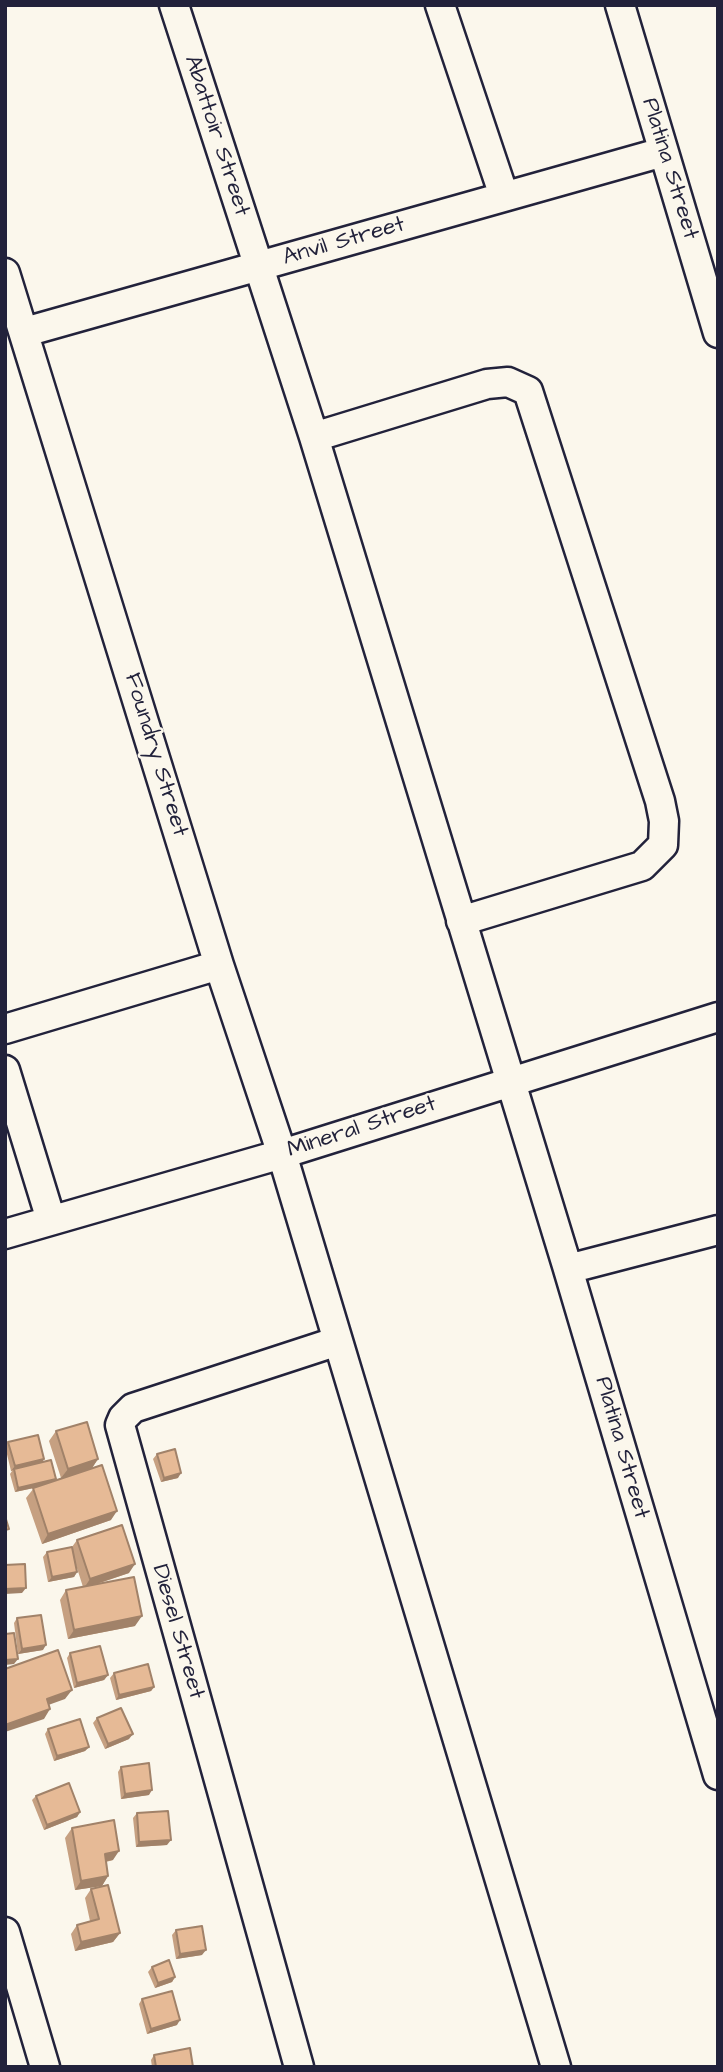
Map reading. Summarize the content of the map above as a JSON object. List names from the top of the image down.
{
  "streets": {
    "street": [
      "Abattoir Street",
      "Platina Street",
      "Anvil Street",
      "Foundry Street",
      "Mineral Street",
      "Diesel Street"
    ]
  },
  "crossings": [
    ["Abattoir Street", "Platina Street"],
    ["Abattoir Street", "Anvil Street"],
    ["Platina Street", "Anvil Street"],
    ["Platina Street", "Mineral Street"],
    ["Anvil Street", "Foundry Street"],
    ["Foundry Street", "Mineral Street"]
  ]
}
